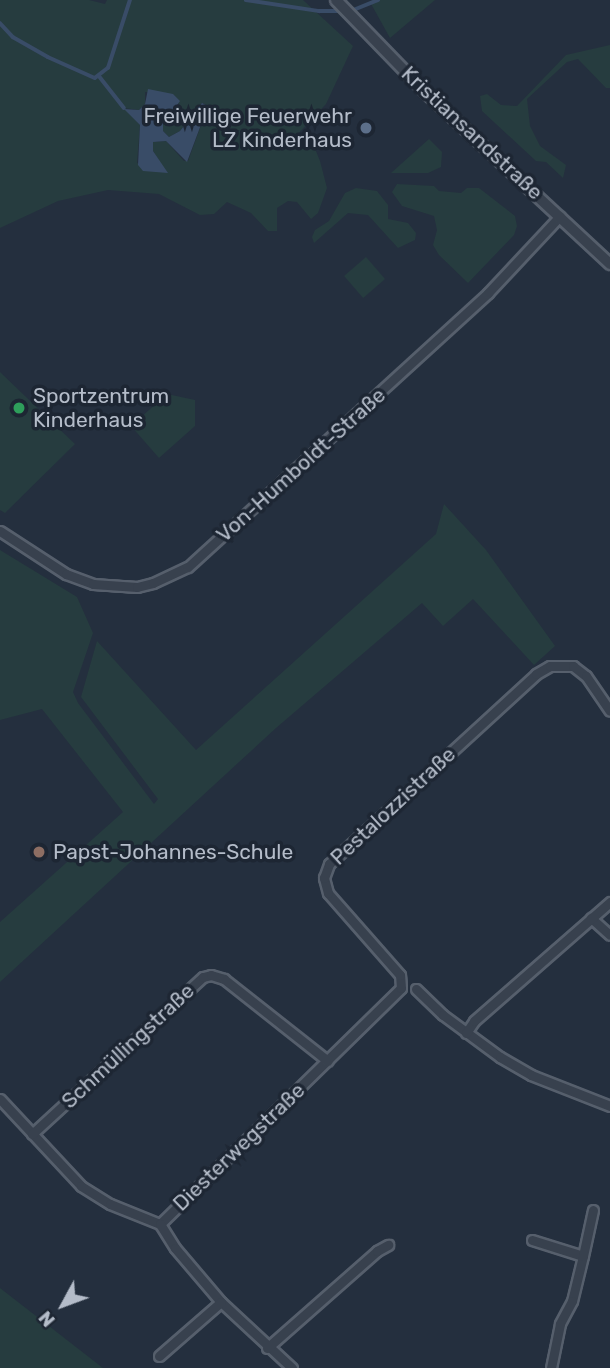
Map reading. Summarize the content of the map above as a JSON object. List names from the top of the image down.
{
  "streets": {
    "street": [
      "Kristiansandstraße",
      "Von-Humboldt-Straße",
      "Pestalozzistraße",
      "Schmüllingstraße",
      "Diesterwegstraße"
    ]
  },
  "crossings": [
    ["Kristiansandstraße", "Von-Humboldt-Straße"],
    ["Pestalozzistraße", "Diesterwegstraße"],
    ["Schmüllingstraße", "Diesterwegstraße"]
  ],
  "places": ["Freiwillige Feuerwehr LZ Kinderhaus", "Sportzentrum Kinderhaus", "Papst-Johannes-Schule"],
  "north": "bottom left"
}
